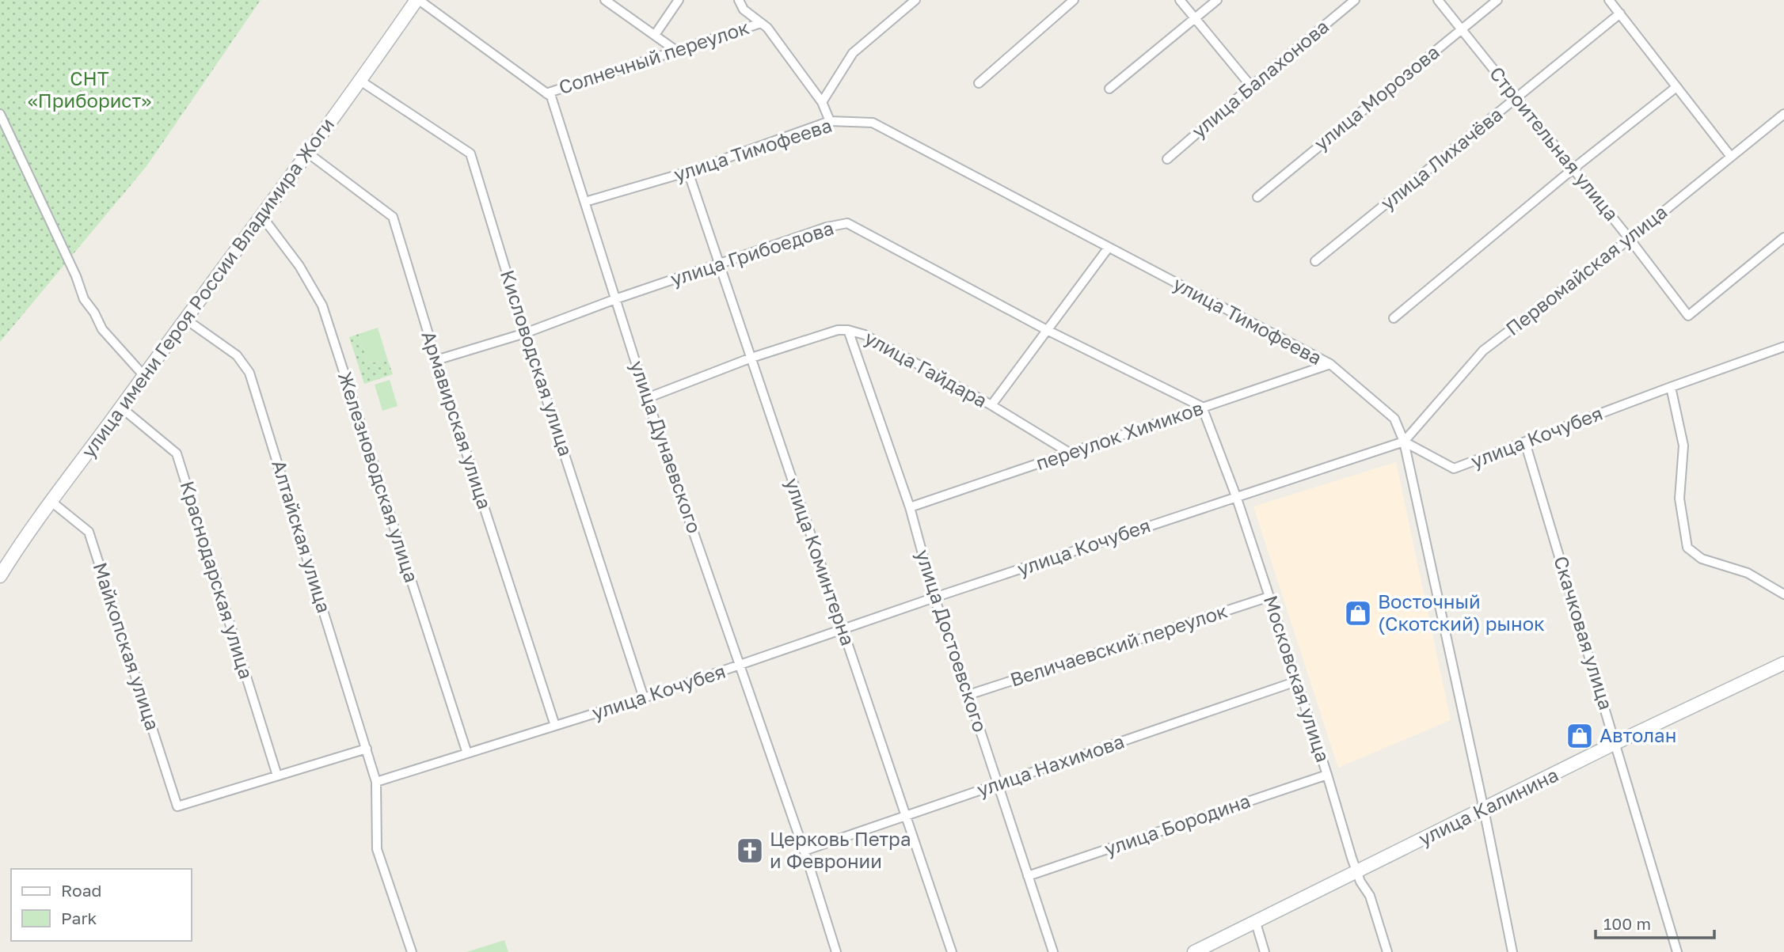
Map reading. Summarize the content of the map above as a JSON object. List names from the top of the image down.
{
  "streets": {
    "main road": ["улица имени Героя России Владимира Жоги", "улица Калинина"],
    "street": [
      "Солнечный переулок",
      "улица Балахонова",
      "улица Морозова",
      "Строительная улица",
      "улица Тимофеева",
      "улица Лихачёва",
      "улица Грибоедова",
      "Первомайская улица",
      "Кисловодская улица",
      "улица Гайдара",
      "Армавирская улица",
      "переулок Химиков",
      "улица Кочубея",
      "улица Дунаевского",
      "Железноводская улица",
      "Алтайская улица",
      "улица Коминтерна",
      "Краснодарская улица",
      "Скачковая улица",
      "улица Достоевского",
      "Величаевский переулок",
      "Майкопская улица",
      "Московская улица",
      "улица Нахимова",
      "улица Бородина"
    ]
  },
  "crossings": [
    ["Солнечный переулок", "улица Дунаевского"],
    ["улица Морозова", "Строительная улица"],
    ["Строительная улица", "улица Лихачёва"],
    ["Строительная улица", "Первомайская улица"],
    ["улица Тимофеева", "Первомайская улица"],
    ["улица Тимофеева", "переулок Химиков"],
    ["улица Тимофеева", "улица Кочубея"],
    ["улица Тимофеева", "улица Дунаевского"],
    ["улица Тимофеева", "улица Коминтерна"],
    ["улица Тимофеева", "улица Калинина"],
    ["улица Грибоедова", "Кисловодская улица"],
    ["улица Грибоедова", "Армавирская улица"],
    ["улица Грибоедова", "переулок Химиков"],
    ["улица Грибоедова", "улица Дунаевского"],
    ["улица Грибоедова", "улица Коминтерна"],
    ["улица Грибоедова", "Московская улица"],
    ["Первомайская улица", "улица Кочубея"],
    ["улица имени Героя России Владимира Жоги", "Кисловодская улица"],
    ["улица имени Героя России Владимира Жоги", "Армавирская улица"],
    ["улица имени Героя России Владимира Жоги", "улица Дунаевского"],
    ["улица имени Героя России Владимира Жоги", "Железноводская улица"],
    ["улица имени Героя России Владимира Жоги", "Алтайская улица"],
    ["улица имени Героя России Владимира Жоги", "Краснодарская улица"],
    ["улица имени Героя России Владимира Жоги", "Майкопская улица"],
    ["Кисловодская улица", "улица Кочубея"],
    ["улица Гайдара", "переулок Химиков"],
    ["улица Гайдара", "улица Дунаевского"],
    ["улица Гайдара", "улица Коминтерна"],
    ["улица Гайдара", "улица Достоевского"],
    ["Армавирская улица", "улица Кочубея"],
    ["переулок Химиков", "улица Достоевского"],
    ["переулок Химиков", "Московская улица"],
    ["улица Кочубея", "улица Дунаевского"],
    ["улица Кочубея", "Железноводская улица"],
    ["улица Кочубея", "Алтайская улица"],
    ["улица Кочубея", "улица Коминтерна"],
    ["улица Кочубея", "Скачковая улица"],
    ["улица Кочубея", "улица Достоевского"],
    ["улица Кочубея", "Московская улица"],
    ["улица Дунаевского", "улица Нахимова"],
    ["улица Коминтерна", "улица Нахимова"],
    ["Краснодарская улица", "Майкопская улица"],
    ["Скачковая улица", "улица Калинина"],
    ["улица Достоевского", "Величаевский переулок"],
    ["улица Достоевского", "улица Нахимова"],
    ["улица Достоевского", "улица Бородина"],
    ["Величаевский переулок", "Московская улица"],
    ["Московская улица", "улица Нахимова"],
    ["Московская улица", "улица Калинина"],
    ["Московская улица", "улица Бородина"]
  ],
  "parks": ["СНТ «Приборист»"],
  "places": {
    "shop": ["Восточный (Скотский) рынок", "Автолан"],
    "church": ["Церковь Петра и Февронии"]
  },
  "legend": ["Road", "Park"],
  "scale_bar": "100 m"
}
